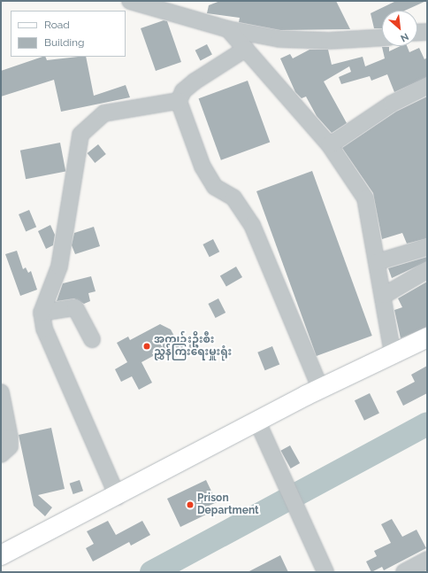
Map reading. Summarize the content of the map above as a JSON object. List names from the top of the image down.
{
  "places": ["အကျဉ်းဦးစီး ညွှန်ကြးရေးမှူးရုံး", "Prison Department"],
  "legend": ["Road", "Building"],
  "north": "bottom right"
}
